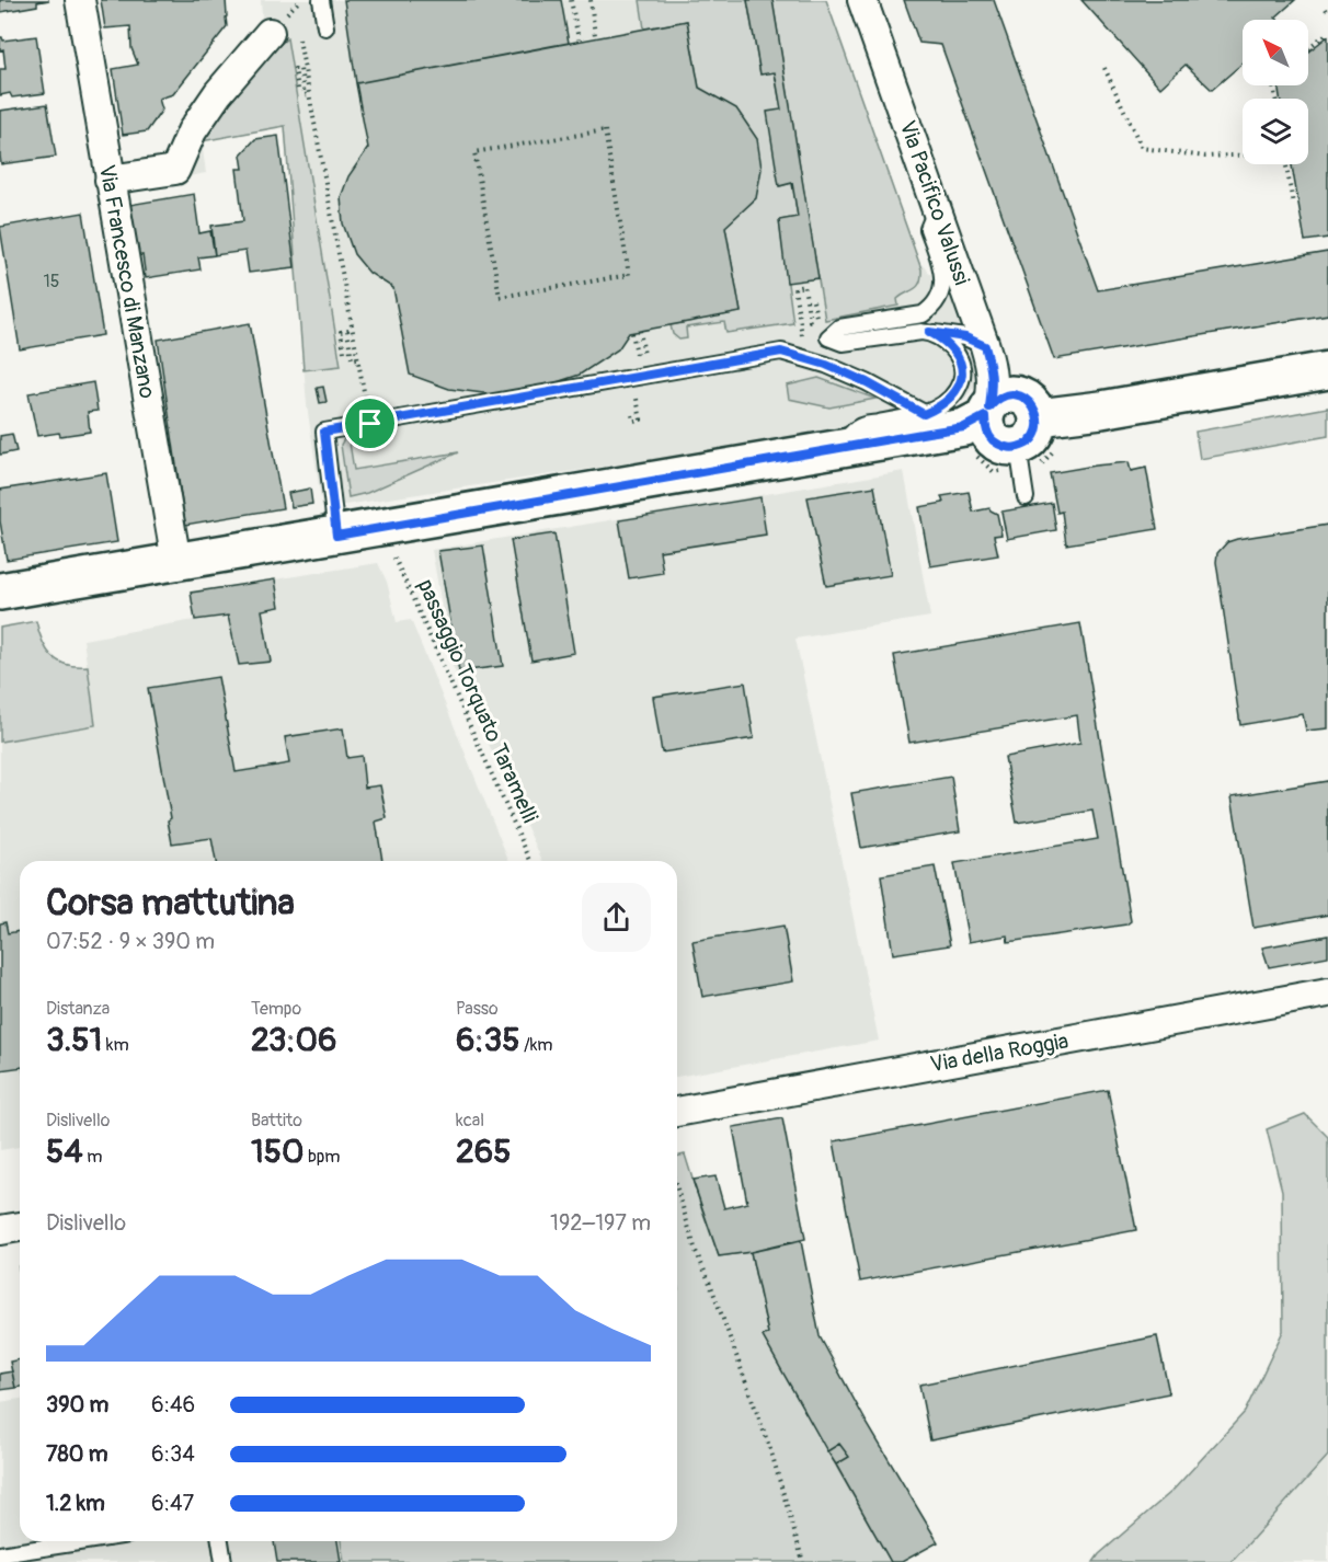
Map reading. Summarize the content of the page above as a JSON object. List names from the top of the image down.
{
  "streets": {
    "street": ["Via Pacifico Valussi", "Via Francesco di Manzano", "Via della Roggia"],
    "path": ["passaggio Torquato Taramelli"]
  },
  "house_numbers": ["15"],
  "north": "top left",
  "page": {
    "heading": ["Corsa mattutina", "07:52 · 9 × 390 m"],
    "stats": [
      ["Distanza", "3.51 km"],
      ["Tempo", "23:06"],
      ["Passo", "6:35 /km"],
      ["Dislivello", "54 m"],
      ["Battito", "150 bpm"],
      ["kcal", "265"]
    ],
    "chart": ["Dislivello", "192–197 m"],
    "list": [
      {
        "name": "390 m",
        "note": "6:46"
      },
      {
        "name": "780 m",
        "note": "6:34"
      },
      {
        "name": "1.2 km",
        "note": "6:47"
      }
    ]
  }
}
